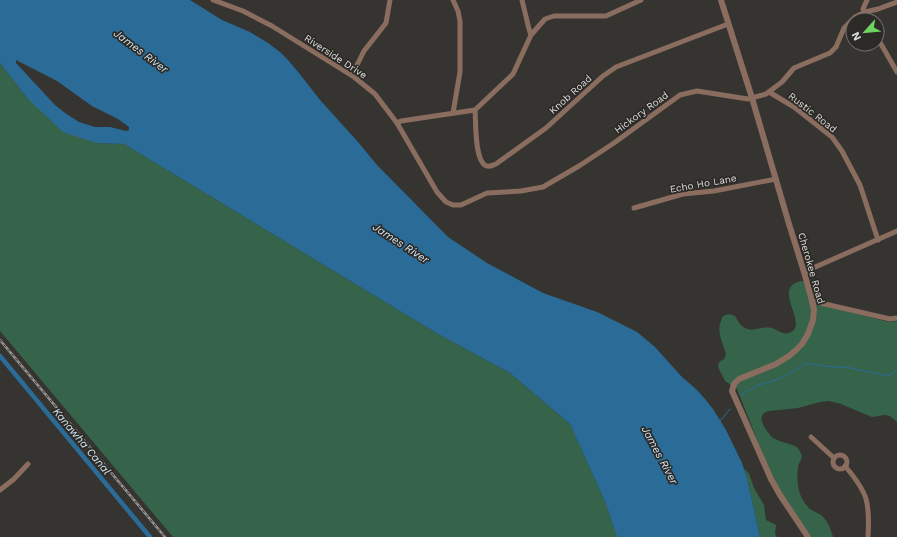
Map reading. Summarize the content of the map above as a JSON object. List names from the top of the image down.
{
  "streets": {
    "street": [
      "Riverside Drive",
      "Knob Road",
      "Hickory Road",
      "Rustic Road",
      "Echo Ho Lane",
      "Cherokee Road"
    ]
  },
  "crossings": [
    ["Riverside Drive", "Hickory Road"],
    ["Knob Road", "Cherokee Road"],
    ["Hickory Road", "Rustic Road"],
    ["Hickory Road", "Cherokee Road"],
    ["Echo Ho Lane", "Cherokee Road"]
  ],
  "water": ["James River", "Kanawha Canal"],
  "north": "bottom left"
}
